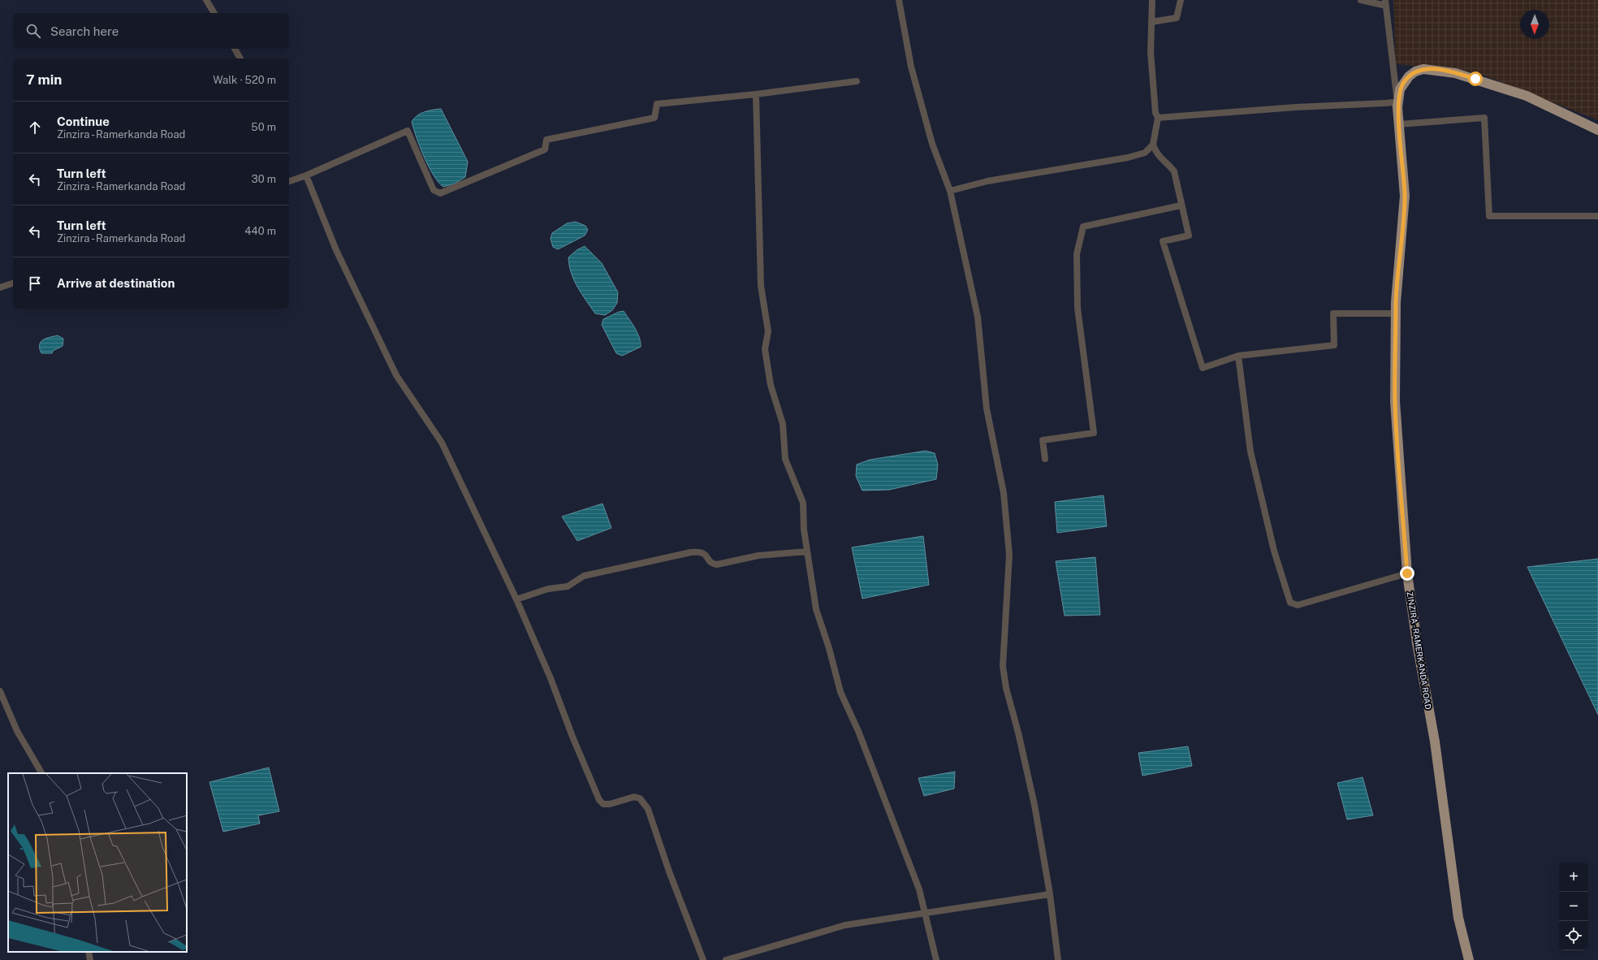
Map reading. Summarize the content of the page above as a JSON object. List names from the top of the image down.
{
  "streets": {
    "main road": ["ZINZIRA - RAMERKANDA ROAD"]
  },
  "north": "bottom",
  "page": {
    "search": "Search here",
    "heading": ["7 min", "Walk · 520 m"],
    "list": [
      ["Continue", "Zinzira - Ramerkanda Road", "50 m"],
      ["Turn left", "Zinzira - Ramerkanda Road", "30 m"],
      ["Turn left", "Zinzira - Ramerkanda Road", "440 m"],
      "Arrive at destination"
    ],
    "map_buttons": ["+", "−"]
  }
}
